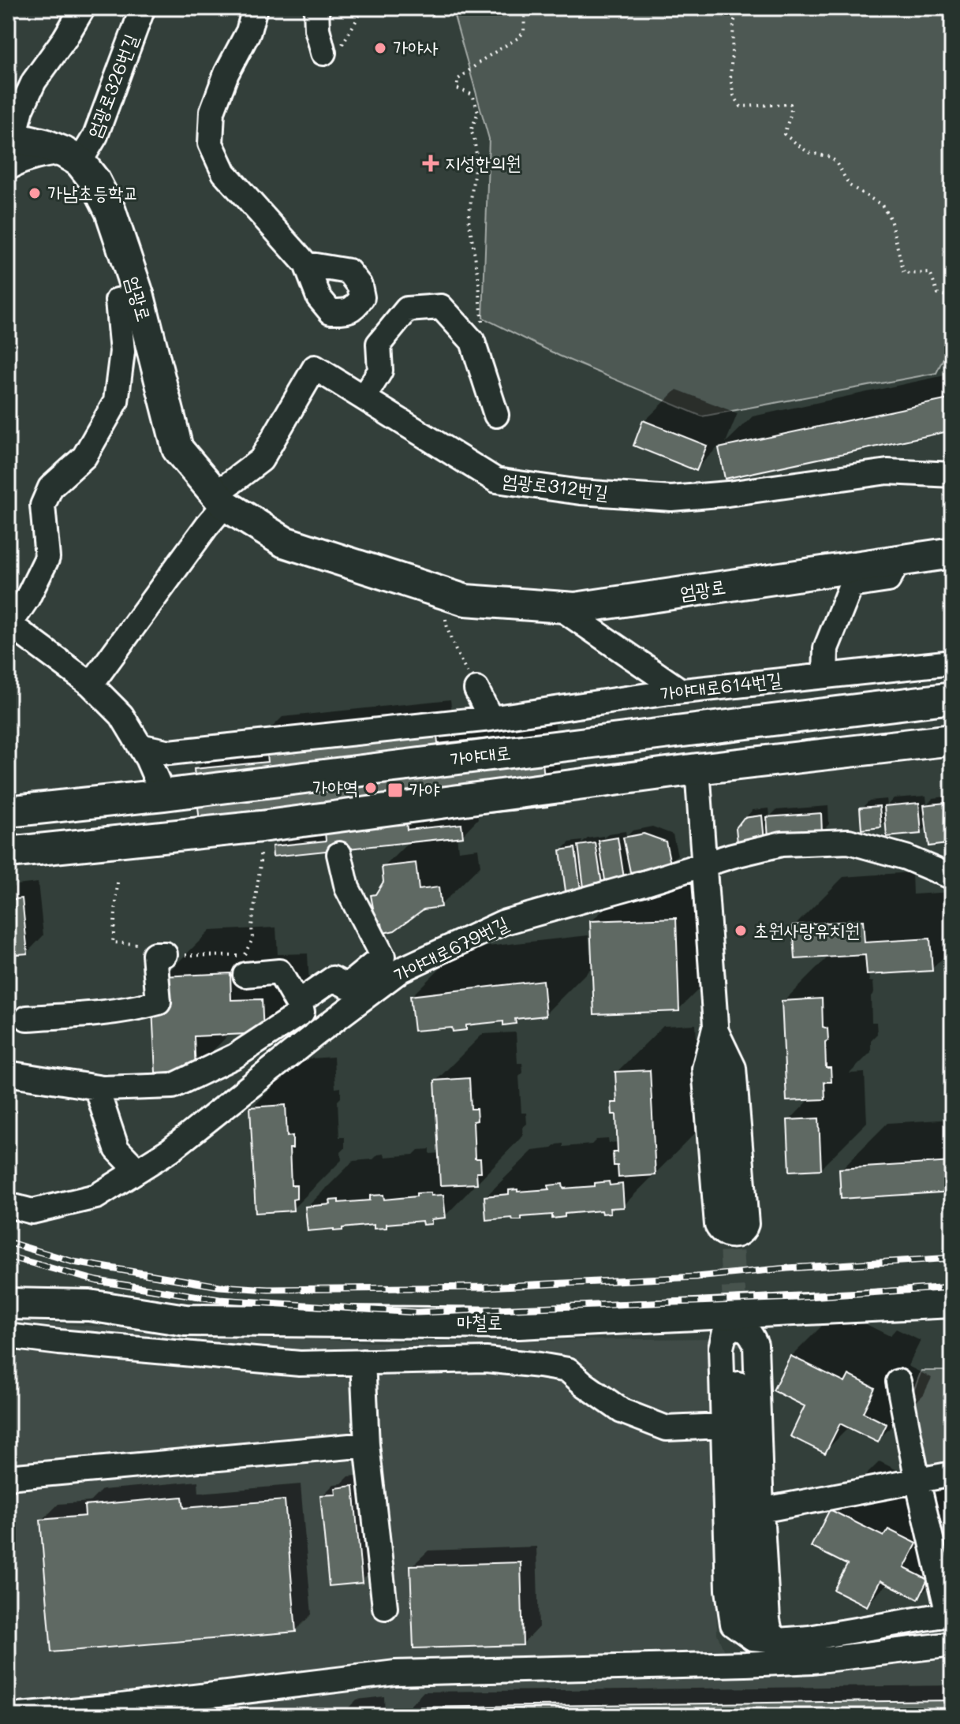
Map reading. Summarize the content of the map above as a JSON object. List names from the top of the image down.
{
  "streets": {
    "main road": ["엄광로", "가야대로", "마철로"],
    "street": [
      "엄광로326번길",
      "엄광로312번길",
      "가야대로614번길",
      "가야대로679번길"
    ]
  },
  "crossings": [
    ["엄광로326번길", "엄광로"],
    ["엄광로", "엄광로312번길"]
  ],
  "places": {
    "other": [
      "가야사",
      "가남초등학교",
      "가야역",
      "초원사랑유치원"
    ],
    "health": ["지성한의원"],
    "transit": ["가야"]
  }
}
